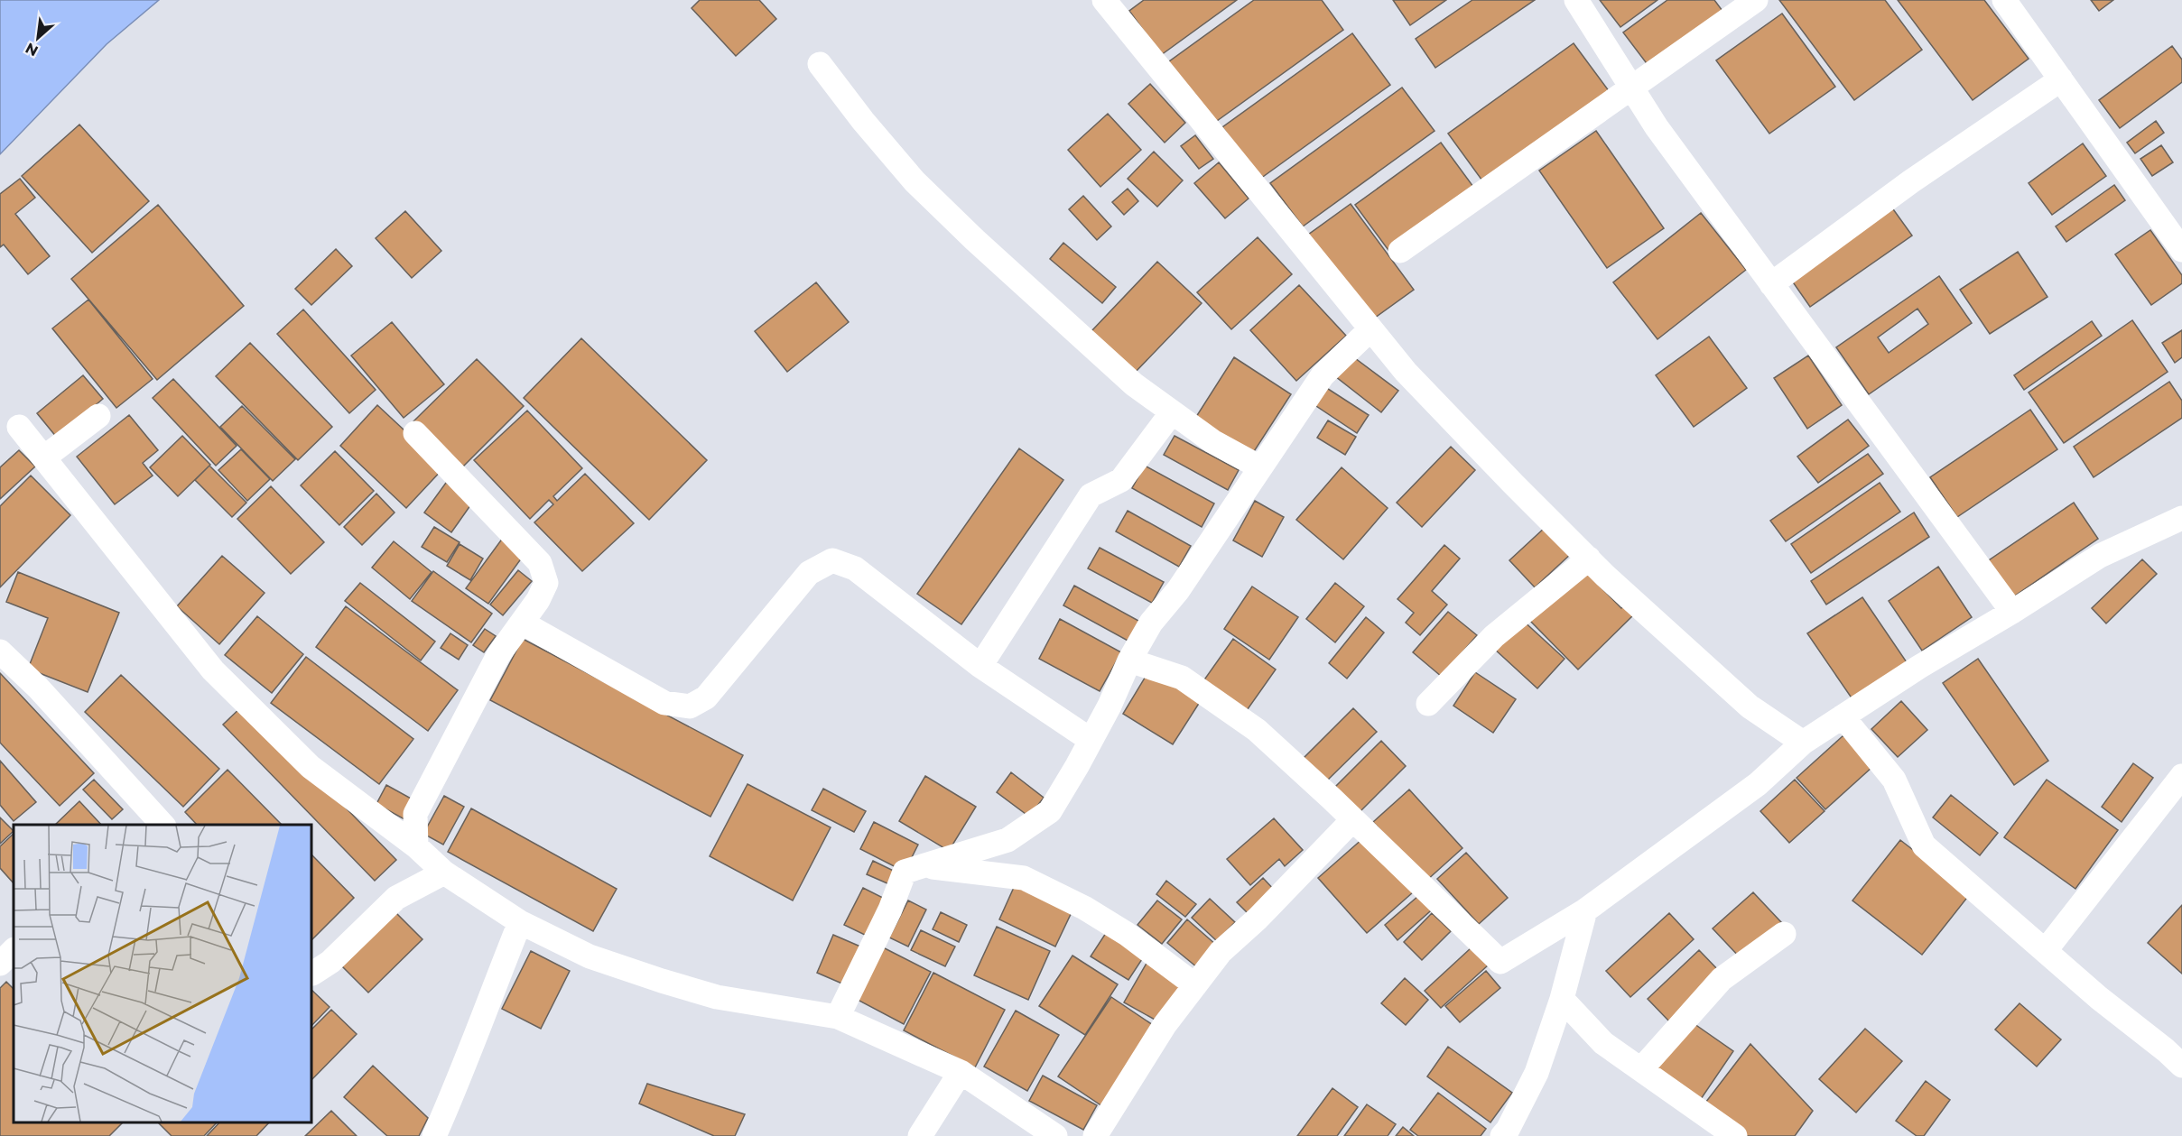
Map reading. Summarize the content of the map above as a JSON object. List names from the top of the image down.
{
  "north": "bottom left"
}
